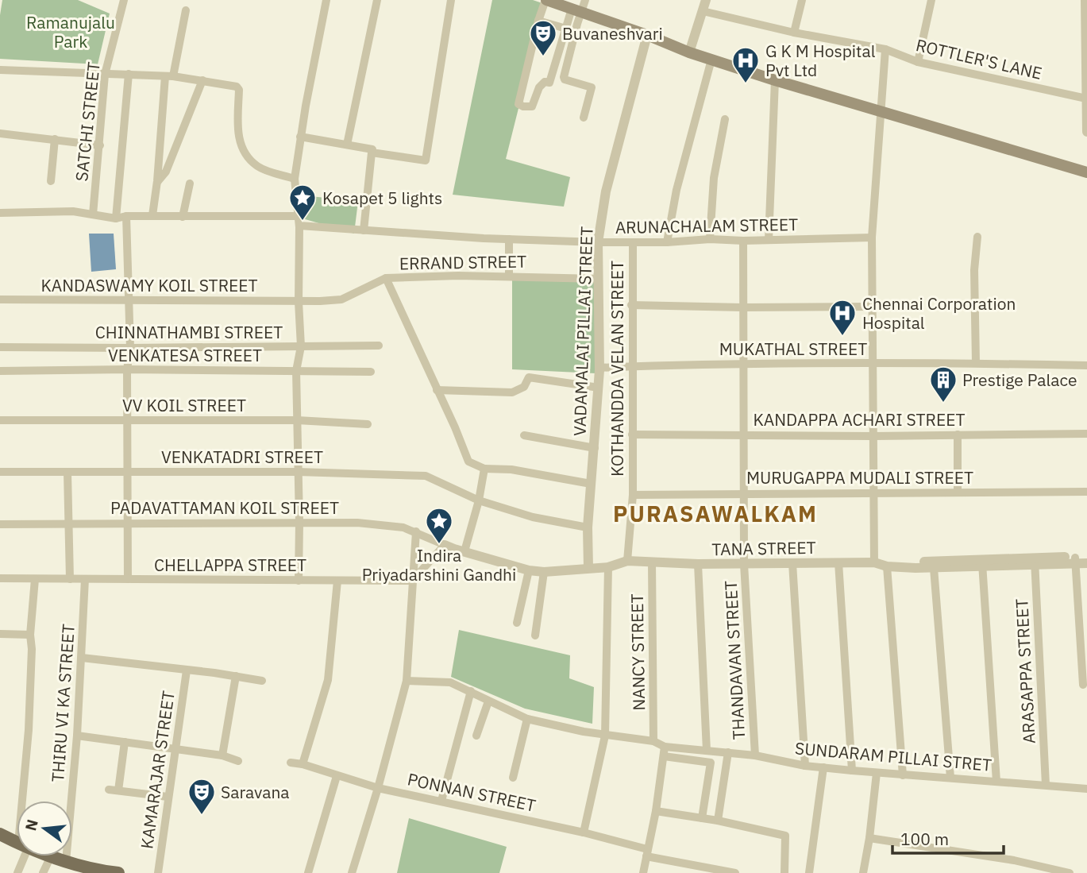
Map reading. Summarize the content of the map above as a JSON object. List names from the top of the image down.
{
  "streets": {
    "street": [
      "ROTTLER'S LANE",
      "SATCHI STREET",
      "ARUNACHALAM STREET",
      "ERRAND STREET",
      "KANDASWAMY KOIL STREET",
      "VADAMALAI PILLAI STREET",
      "CHINNATHAMBI STREET",
      "MUKATHAL STREET",
      "VENKATESA STREET",
      "KOTHANDDA VELAN STREET",
      "VV KOIL STREET",
      "KANDAPPA ACHARI STREET",
      "VENKATADRI STREET",
      "MURUGAPPA MUDALI STREET",
      "PADAVATTAMAN KOIL STREET",
      "TANA STREET",
      "CHELLAPPA STREET",
      "NANCY STREET",
      "THANDAVAN STREET",
      "ARASAPPA STREET",
      "THIRU VI KA STREET",
      "SUNDARAM PILLAI STRET",
      "KAMARAJAR STREET",
      "PONNAN STREET"
    ]
  },
  "crossings": [
    ["ARUNACHALAM STREET", "VADAMALAI PILLAI STREET"],
    ["ARUNACHALAM STREET", "KOTHANDDA VELAN STREET"],
    ["ARUNACHALAM STREET", "THANDAVAN STREET"],
    ["ERRAND STREET", "KANDASWAMY KOIL STREET"],
    ["ERRAND STREET", "VADAMALAI PILLAI STREET"],
    ["VADAMALAI PILLAI STREET", "MUKATHAL STREET"],
    ["VADAMALAI PILLAI STREET", "VENKATADRI STREET"],
    ["VADAMALAI PILLAI STREET", "TANA STREET"],
    ["MUKATHAL STREET", "KOTHANDDA VELAN STREET"],
    ["MUKATHAL STREET", "THANDAVAN STREET"],
    ["KOTHANDDA VELAN STREET", "KANDAPPA ACHARI STREET"],
    ["KOTHANDDA VELAN STREET", "MURUGAPPA MUDALI STREET"],
    ["KOTHANDDA VELAN STREET", "TANA STREET"],
    ["KANDAPPA ACHARI STREET", "THANDAVAN STREET"],
    ["MURUGAPPA MUDALI STREET", "THANDAVAN STREET"],
    ["PADAVATTAMAN KOIL STREET", "TANA STREET"],
    ["TANA STREET", "NANCY STREET"],
    ["TANA STREET", "THANDAVAN STREET"],
    ["CHELLAPPA STREET", "THIRU VI KA STREET"],
    ["THANDAVAN STREET", "SUNDARAM PILLAI STRET"],
    ["ARASAPPA STREET", "SUNDARAM PILLAI STRET"]
  ],
  "districts": ["PURASAWALKAM"],
  "parks": ["Ramanujalu Park"],
  "places": {
    "theatre": ["Buvaneshvari", "Saravana"],
    "hospital": ["G K M Hospital Pvt Ltd", "Chennai Corporation Hospital"],
    "place": ["Kosapet 5 lights", "Indira Priyadarshini Gandhi"],
    "building": ["Prestige Palace"]
  },
  "scale_bar": "100 m",
  "north": "left"
}
